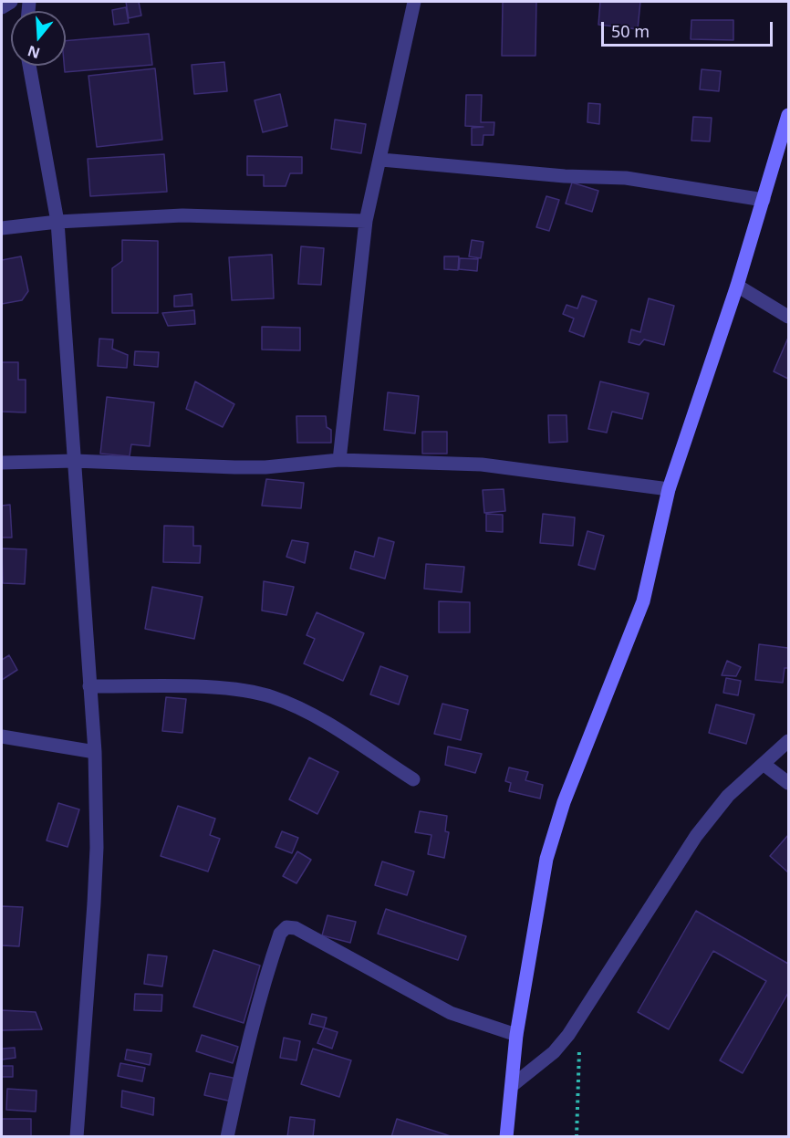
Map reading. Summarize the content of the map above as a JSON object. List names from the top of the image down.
{
  "scale_bar": "50 m",
  "north": "bottom"
}
